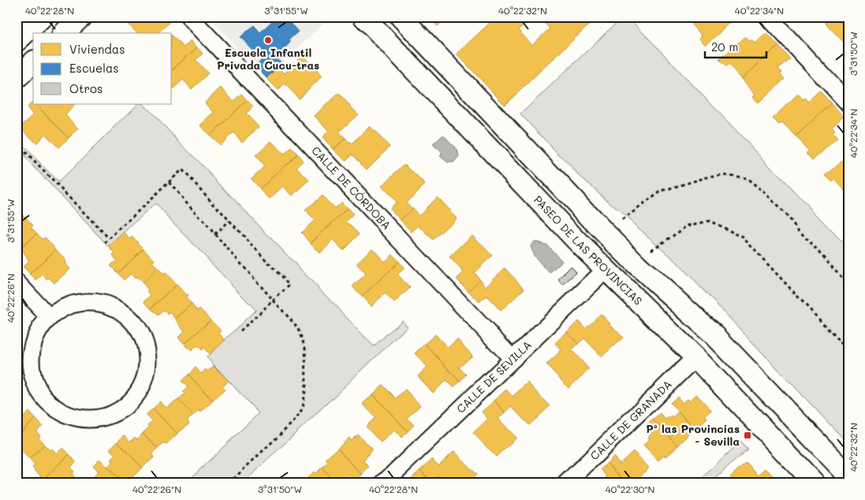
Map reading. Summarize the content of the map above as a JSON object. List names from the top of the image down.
{
  "streets": {
    "street": [
      "CALLE DE CÓRDOBA",
      "PASEO DE LAS PROVINCIAS",
      "CALLE DE SEVILLA",
      "CALLE DE GRANADA"
    ]
  },
  "crossings": [
    ["CALLE DE CÓRDOBA", "CALLE DE SEVILLA"],
    ["PASEO DE LAS PROVINCIAS", "CALLE DE SEVILLA"],
    ["PASEO DE LAS PROVINCIAS", "CALLE DE GRANADA"]
  ],
  "places": {
    "other": ["Escuela Infantil Privada Cucu-tras"],
    "transit": ["Pº las Provincias - Sevilla"]
  },
  "legend": ["Viviendas", "Escuelas", "Otros"],
  "scale_bar": "20 m",
  "coordinates": [
    "40°22'28\"N",
    "3°31'55\"W",
    "40°22'32\"N",
    "40°22'34\"N",
    "3°31'50\"W",
    "40°22'26\"N",
    "40°22'30\"N"
  ]
}
